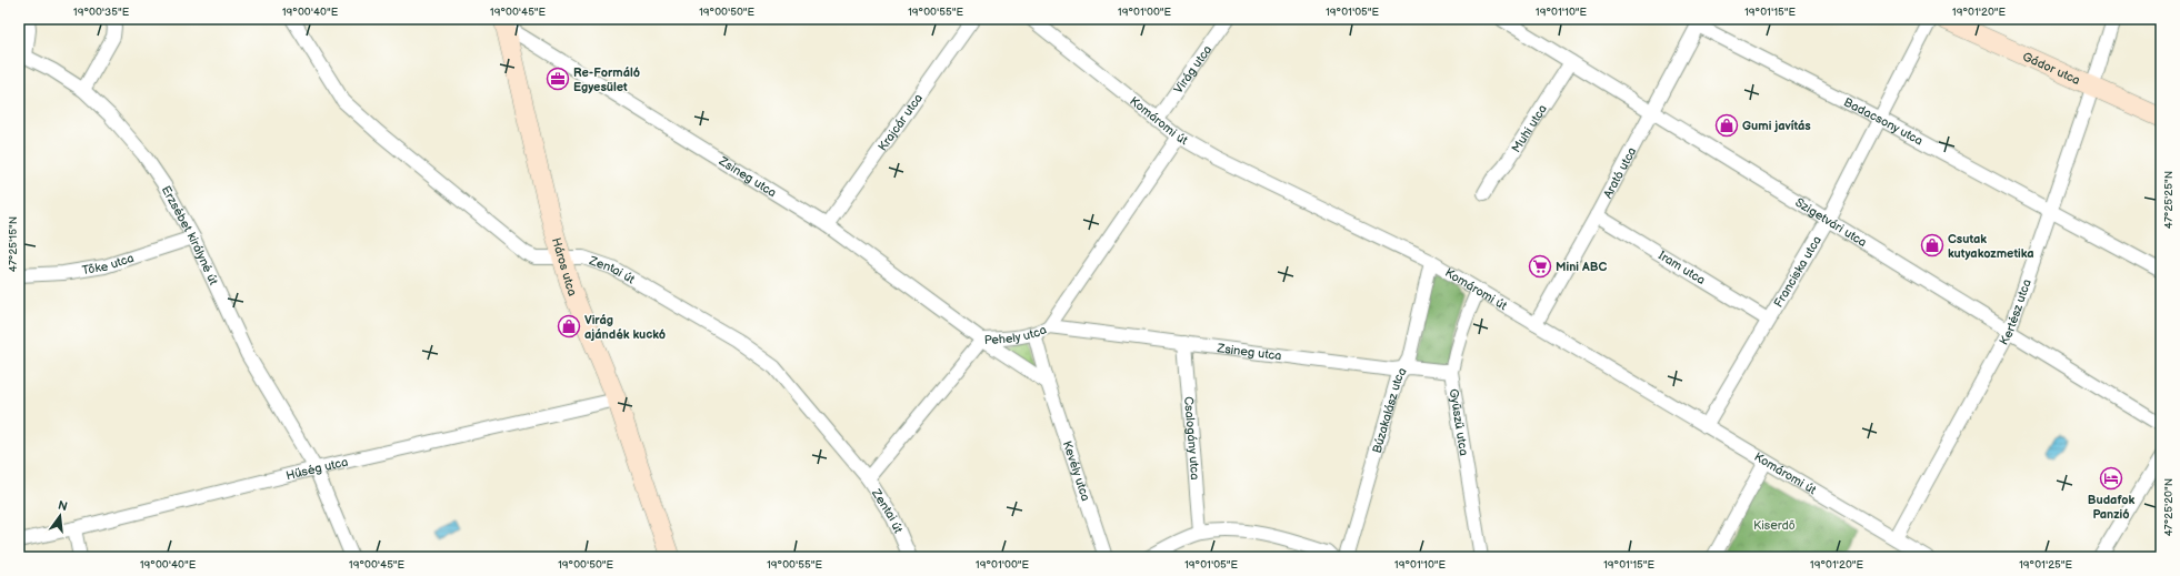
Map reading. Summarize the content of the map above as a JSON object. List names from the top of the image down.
{
  "streets": {
    "street": [
      "Gádor utca",
      "Virág utca",
      "Komáromi út",
      "Badacsony utca",
      "Krajcár utca",
      "Muhi utca",
      "Arató utca",
      "Zsineg utca",
      "Szigetvári utca",
      "Erzsébet királyné út",
      "Tőke utca",
      "Háros utca",
      "Iram utca",
      "Zentai út",
      "Franciska utca",
      "Kertész utca",
      "Pehely utca",
      "Búzakalász utca",
      "Gyűszű utca",
      "Csalogány utca",
      "Hűség utca",
      "Kevély utca"
    ]
  },
  "crossings": [
    ["Gádor utca", "Kertész utca"],
    ["Virág utca", "Komáromi út"],
    ["Komáromi út", "Arató utca"],
    ["Komáromi út", "Franciska utca"],
    ["Komáromi út", "Kertész utca"],
    ["Komáromi út", "Pehely utca"],
    ["Komáromi út", "Búzakalász utca"],
    ["Komáromi út", "Gyűszű utca"],
    ["Badacsony utca", "Arató utca"],
    ["Badacsony utca", "Franciska utca"],
    ["Badacsony utca", "Kertész utca"],
    ["Krajcár utca", "Zsineg utca"],
    ["Muhi utca", "Szigetvári utca"],
    ["Arató utca", "Szigetvári utca"],
    ["Arató utca", "Iram utca"],
    ["Zsineg utca", "Háros utca"],
    ["Zsineg utca", "Pehely utca"],
    ["Zsineg utca", "Búzakalász utca"],
    ["Zsineg utca", "Gyűszű utca"],
    ["Zsineg utca", "Csalogány utca"],
    ["Szigetvári utca", "Franciska utca"],
    ["Szigetvári utca", "Kertész utca"],
    ["Erzsébet királyné út", "Tőke utca"],
    ["Erzsébet királyné út", "Hűség utca"],
    ["Háros utca", "Zentai út"],
    ["Háros utca", "Hűség utca"],
    ["Iram utca", "Franciska utca"],
    ["Zentai út", "Pehely utca"],
    ["Pehely utca", "Kevély utca"]
  ],
  "parks": ["Kiserdő"],
  "places": {
    "office": ["Re-Formáló Egyesület"],
    "shop": ["Gumi javítás", "Csutak kutyakozmetika", "Virág ajándék kuckó"],
    "supermarket": ["Mini ABC"],
    "hotel": ["Budafok Panzió"]
  },
  "north": "top",
  "coordinates": [
    "19°00'35\"E",
    "19°00'40\"E",
    "19°00'45\"E",
    "19°00'50\"E",
    "19°00'55\"E",
    "19°01'00\"E",
    "19°01'05\"E",
    "19°01'10\"E",
    "19°01'15\"E",
    "19°01'20\"E",
    "47°25'25\"N",
    "47°25'15\"N",
    "47°25'20\"N",
    "19°01'25\"E"
  ]
}
